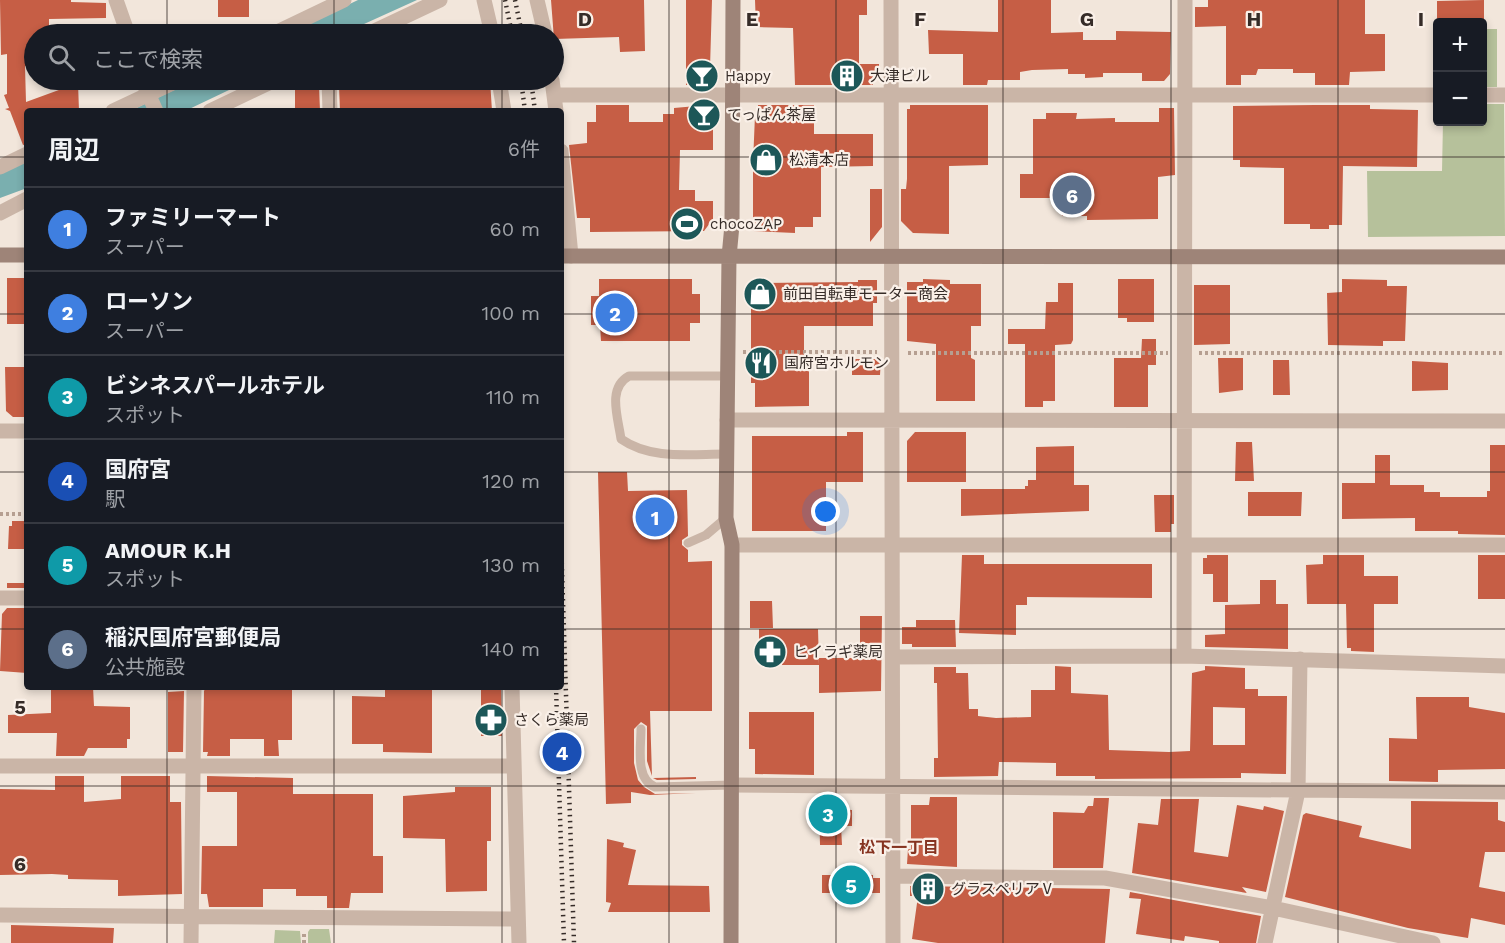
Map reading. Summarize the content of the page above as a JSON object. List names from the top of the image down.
{
  "districts": ["松下一丁目"],
  "places": {
    "bar": ["Happy", "てっぱん茶屋"],
    "building": ["大津ビル", "グラスペリアⅤ"],
    "shop": ["松清本店", "前田自転車モーター商会"],
    "sports": ["chocoZAP"],
    "restaurant": ["国府宮ホルモン"],
    "pharmacy": ["ヒイラギ薬局", "さくら薬局"]
  },
  "page": {
    "map_buttons": ["+", "−"],
    "search": "ここで検索",
    "heading": ["周辺", "6件"],
    "pins": [
      "6",
      "2",
      "1",
      "4",
      "3",
      "5"
    ],
    "list": [
      {
        "mark": "1",
        "name": "ファミリーマート",
        "note": "スーパー",
        "value": "60 m"
      },
      {
        "mark": "2",
        "name": "ローソン",
        "note": "スーパー",
        "value": "100 m"
      },
      {
        "mark": "3",
        "name": "ビシネスパールホテル",
        "note": "スポット",
        "value": "110 m"
      },
      {
        "mark": "4",
        "name": "国府宮",
        "note": "駅",
        "value": "120 m"
      },
      {
        "mark": "5",
        "name": "AMOUR K.H",
        "note": "スポット",
        "value": "130 m"
      },
      {
        "mark": "6",
        "name": "稲沢国府宮郵便局",
        "note": "公共施設",
        "value": "140 m"
      }
    ]
  },
  "grid": {
    "columns": [
      "D",
      "E",
      "F",
      "G",
      "H",
      "I"
    ],
    "rows": ["5", "6"]
  }
}
